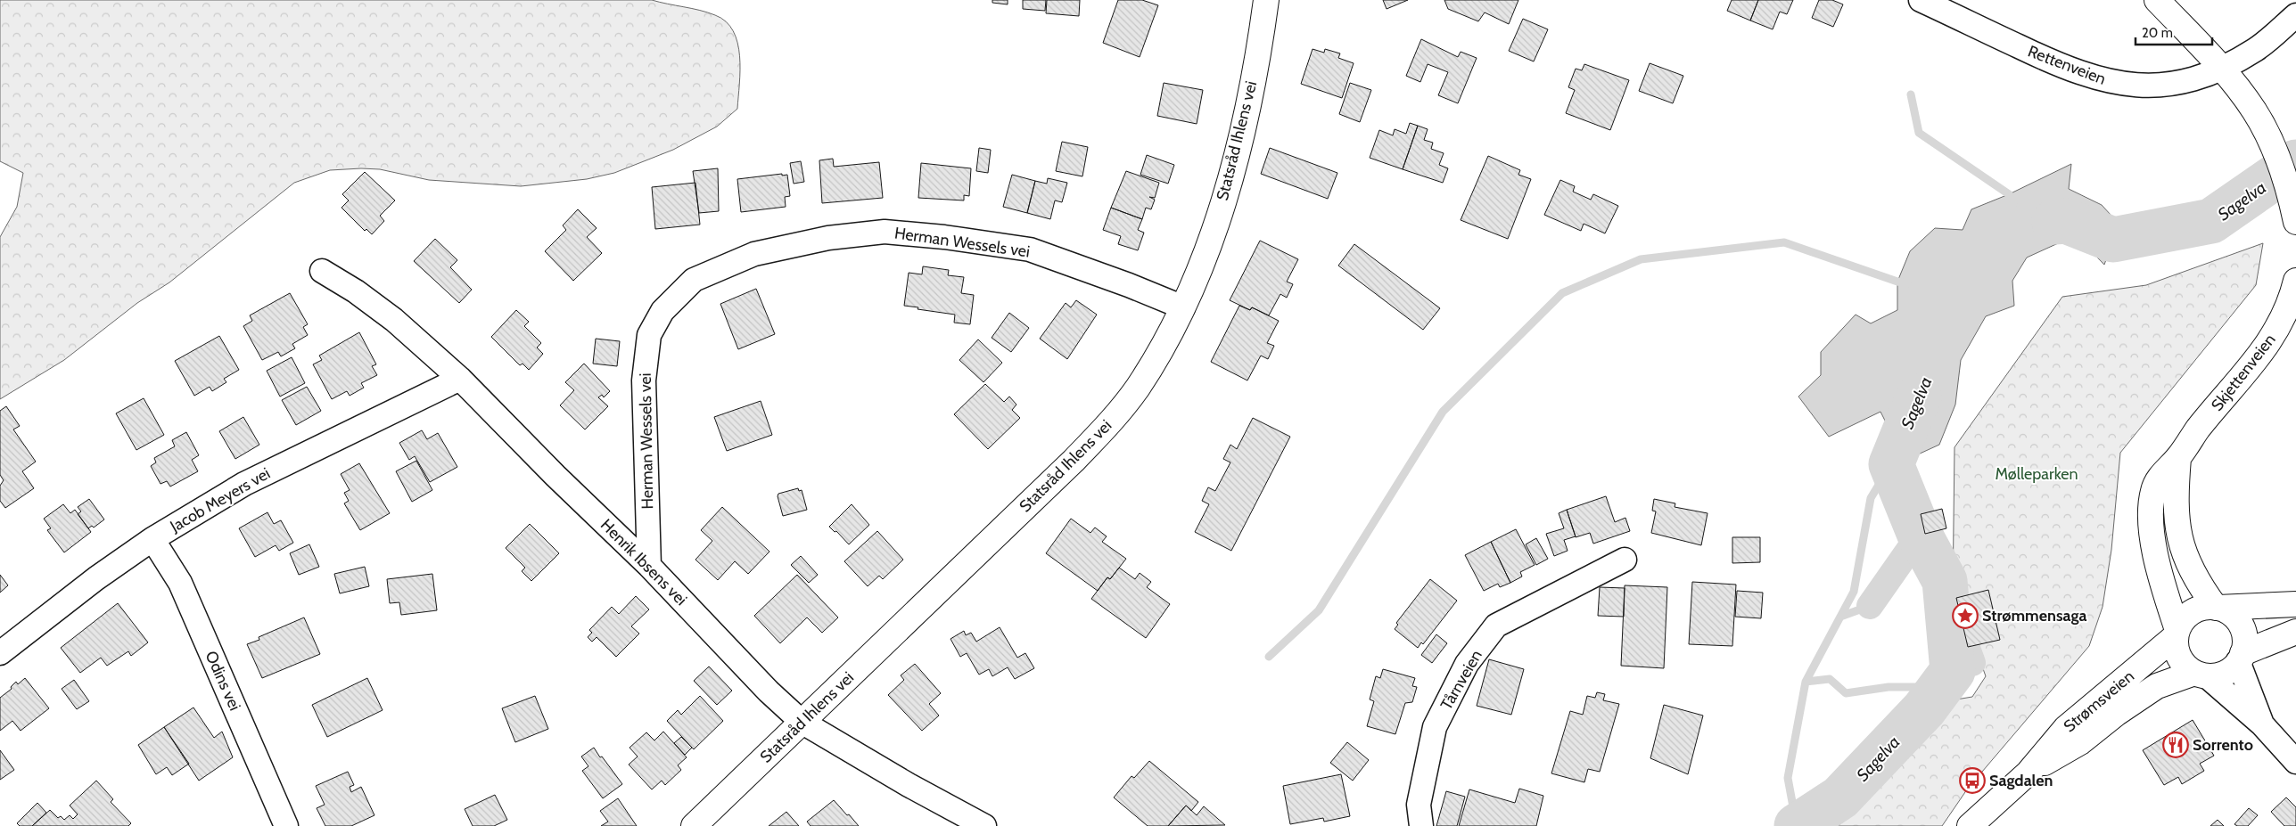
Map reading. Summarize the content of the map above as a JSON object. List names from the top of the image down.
{
  "streets": {
    "main road": ["Statsråd Ihlens vei", "Skjettenveien", "Strømsveien"],
    "street": [
      "Rettenveien",
      "Herman Wessels vei",
      "Jacob Meyers vei",
      "Henrik Ibsens vei",
      "Tårnveien",
      "Odins vei"
    ]
  },
  "crossings": [
    ["Statsråd Ihlens vei", "Herman Wessels vei"],
    ["Statsråd Ihlens vei", "Henrik Ibsens vei"],
    ["Herman Wessels vei", "Henrik Ibsens vei"],
    ["Skjettenveien", "Strømsveien"],
    ["Jacob Meyers vei", "Henrik Ibsens vei"],
    ["Jacob Meyers vei", "Odins vei"]
  ],
  "water": ["Sagelva"],
  "parks": ["Mølleparken"],
  "places": {
    "place": ["Strømmensaga"],
    "restaurant": ["Sorrento"],
    "bus stop": ["Sagdalen"]
  },
  "scale_bar": "20 m"
}
